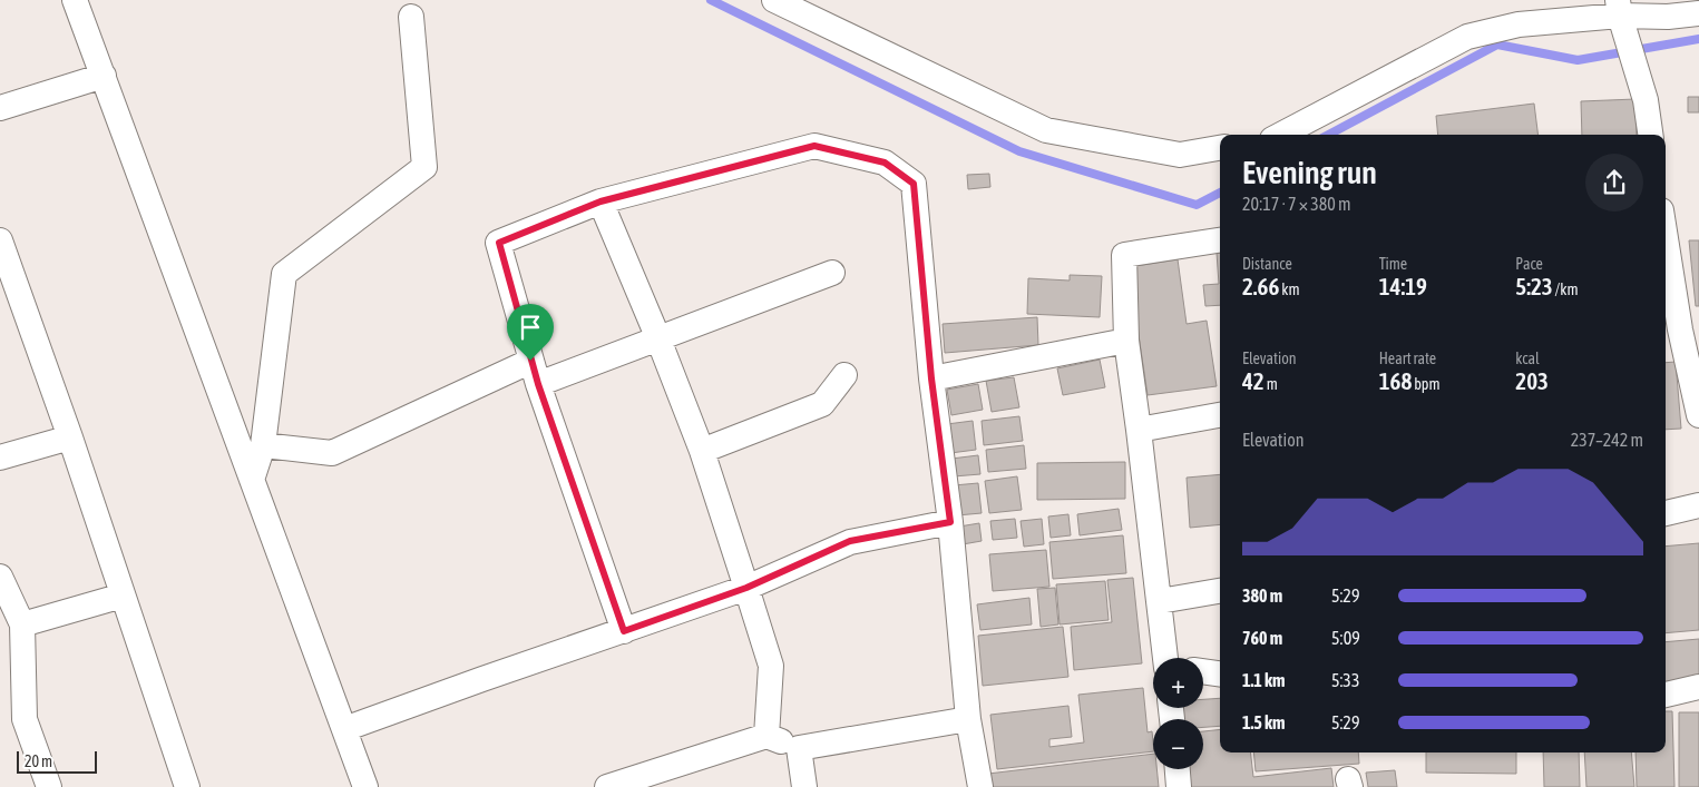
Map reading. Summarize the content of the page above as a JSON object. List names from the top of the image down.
{
  "scale_bar": "20 m",
  "page": {
    "heading": ["Evening run", "20:17 · 7 × 380 m"],
    "stats": [
      ["Distance", "2.66 km"],
      ["Time", "14:19"],
      ["Pace", "5:23 /km"],
      ["Elevation", "42 m"],
      ["Heart rate", "168 bpm"],
      ["kcal", "203"]
    ],
    "chart": ["Elevation", "237–242 m"],
    "list": [
      {
        "name": "380 m",
        "note": "5:29"
      },
      {
        "name": "760 m",
        "note": "5:09"
      },
      {
        "name": "1.1 km",
        "note": "5:33"
      },
      {
        "name": "1.5 km",
        "note": "5:29"
      }
    ],
    "map_buttons": ["+", "−"],
    "scale": "20 m"
  }
}
